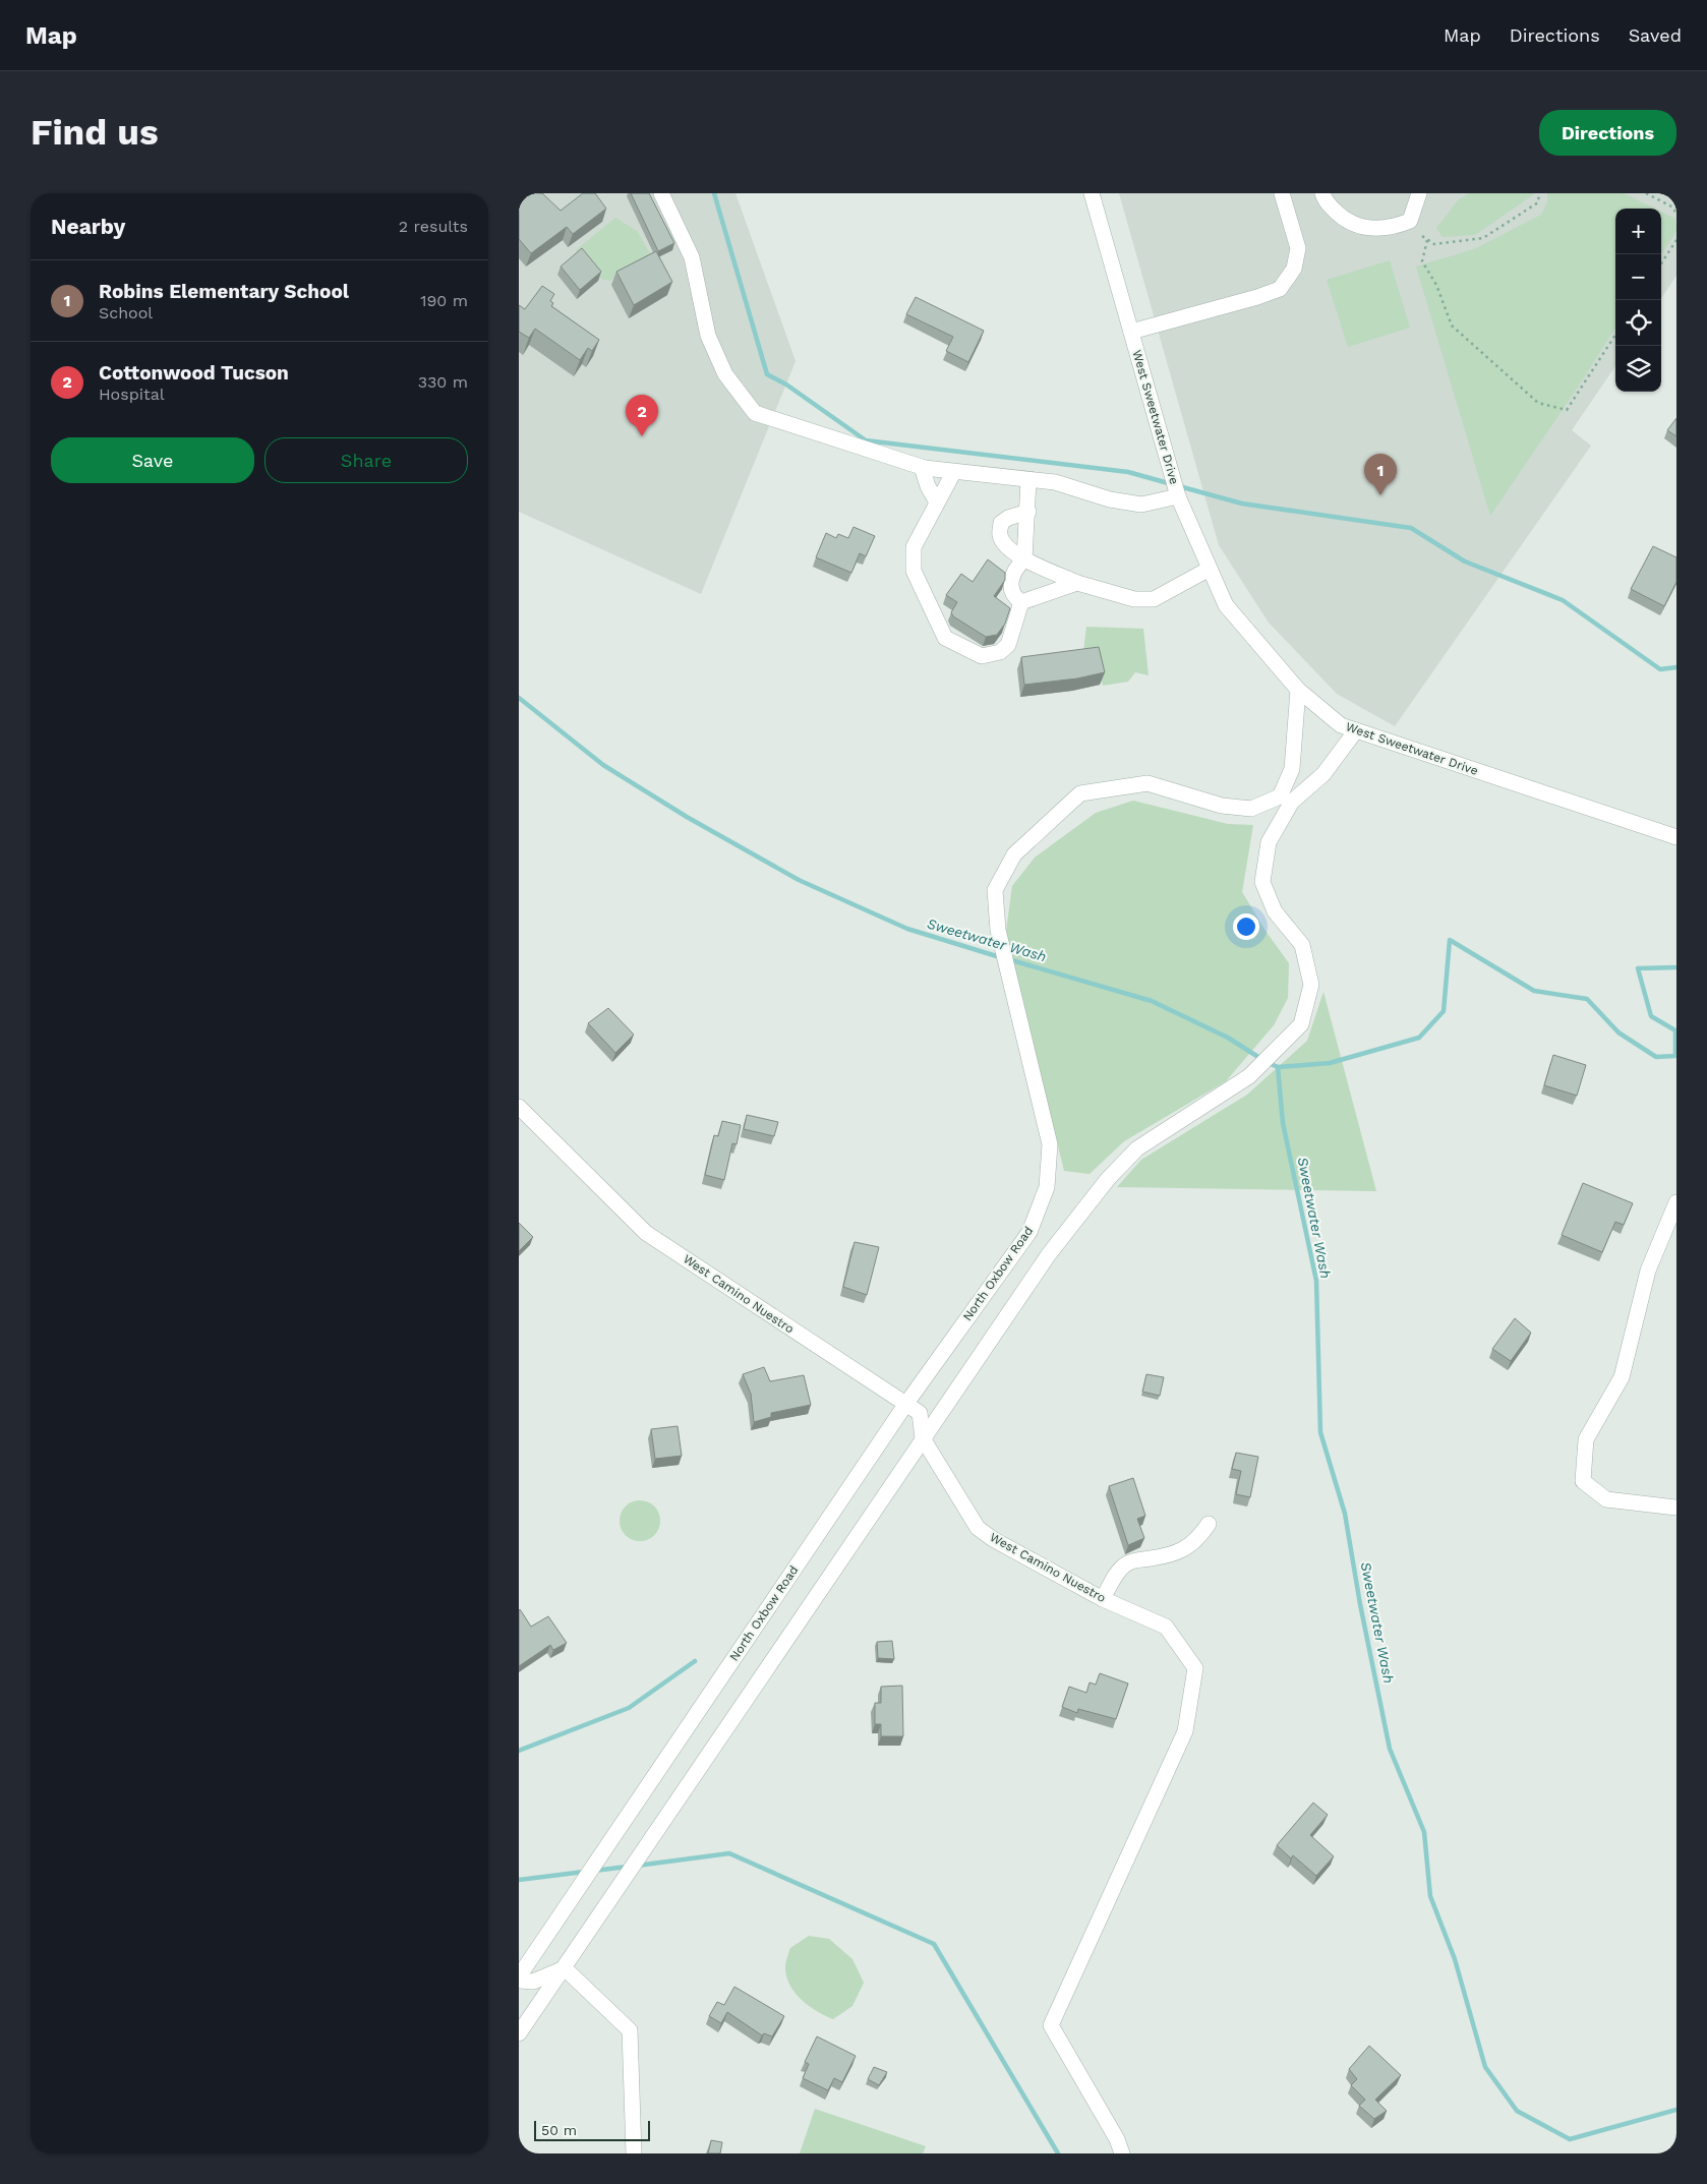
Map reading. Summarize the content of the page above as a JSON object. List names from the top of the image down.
{
  "streets": {
    "street": ["West Sweetwater Drive", "North Oxbow Road", "West Camino Nuestro"]
  },
  "crossings": [
    ["West Sweetwater Drive", "North Oxbow Road"],
    ["North Oxbow Road", "West Camino Nuestro"]
  ],
  "water": ["Sweetwater Wash"],
  "scale_bar": "50 m",
  "page": {
    "header": "Map",
    "nav": ["Map", "Directions", "Saved"],
    "buttons": [
      "Directions",
      ["Save", "Share"]
    ],
    "title": "Find us",
    "heading": ["Nearby", "2 results"],
    "map_buttons": ["+", "−"],
    "list": [
      {
        "mark": "1",
        "name": "Robins Elementary School",
        "note": "School",
        "value": "190 m"
      },
      {
        "mark": "2",
        "name": "Cottonwood Tucson",
        "note": "Hospital",
        "value": "330 m"
      }
    ],
    "pins": ["2", "1"],
    "scale": "50 m"
  }
}
